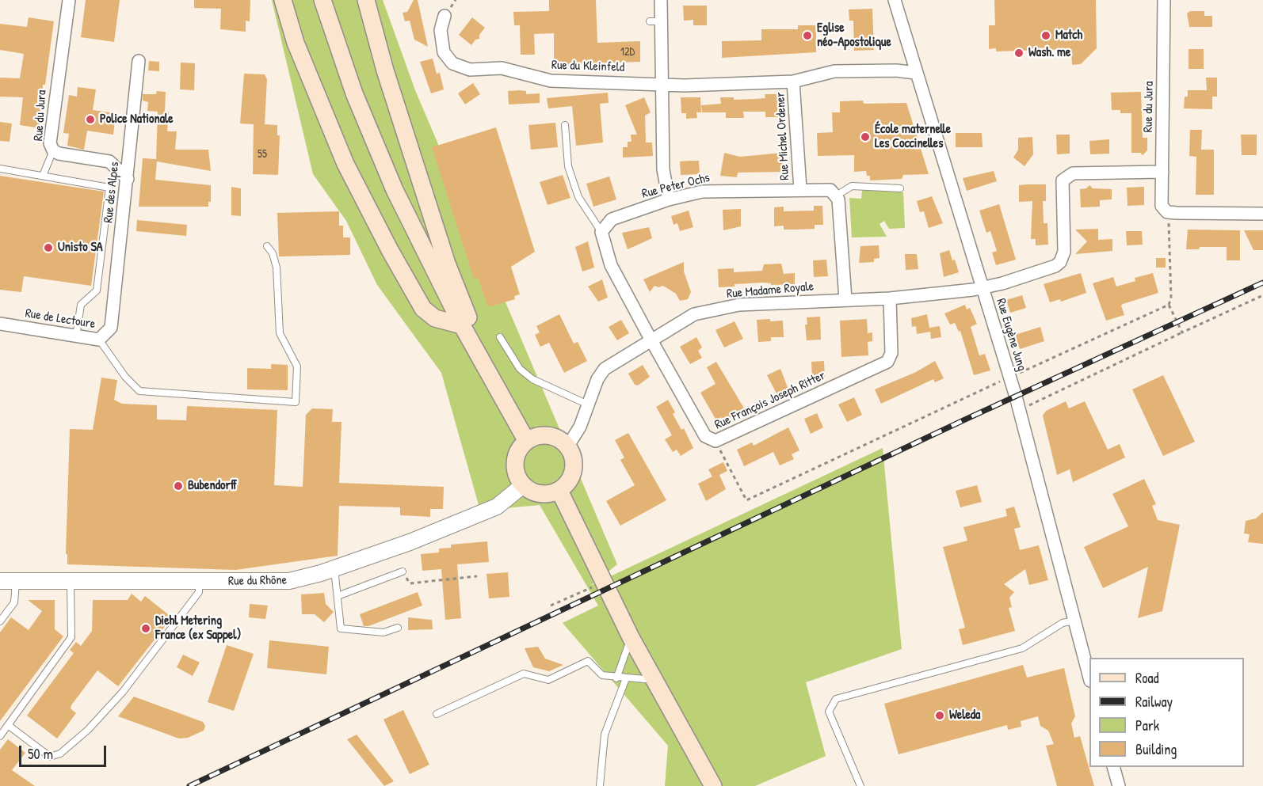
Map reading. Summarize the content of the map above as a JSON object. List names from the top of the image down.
{
  "streets": {
    "street": [
      "Rue du Kleinfeld",
      "Rue du Jura",
      "Rue Michel Ordener",
      "Rue Peter Ochs",
      "Rue des Alpes",
      "Rue Madame Royale",
      "Rue de Lectoure",
      "Rue Eugène Jung",
      "Rue François Joseph Ritter",
      "Rue du Rhône"
    ]
  },
  "crossings": [
    ["Rue du Kleinfeld", "Rue Michel Ordener"],
    ["Rue du Kleinfeld", "Rue Eugène Jung"],
    ["Rue du Jura", "Rue des Alpes"],
    ["Rue du Jura", "Rue Madame Royale"],
    ["Rue Michel Ordener", "Rue Peter Ochs"],
    ["Rue des Alpes", "Rue de Lectoure"],
    ["Rue Madame Royale", "Rue Eugène Jung"],
    ["Rue Madame Royale", "Rue François Joseph Ritter"],
    ["Rue Madame Royale", "Rue du Rhône"]
  ],
  "places": [
    "Eglise néo-Apostolique",
    "Match",
    "Wash. me",
    "Police Nationale",
    "École maternelle Les Coccinelles",
    "Unisto SA",
    "Bubendorff",
    "Diehl Metering France (ex Sappel)",
    "Weleda"
  ],
  "house_numbers": ["12D", "55"],
  "legend": [
    "Road",
    "Railway",
    "Park",
    "Building"
  ],
  "scale_bar": "50 m"
}
